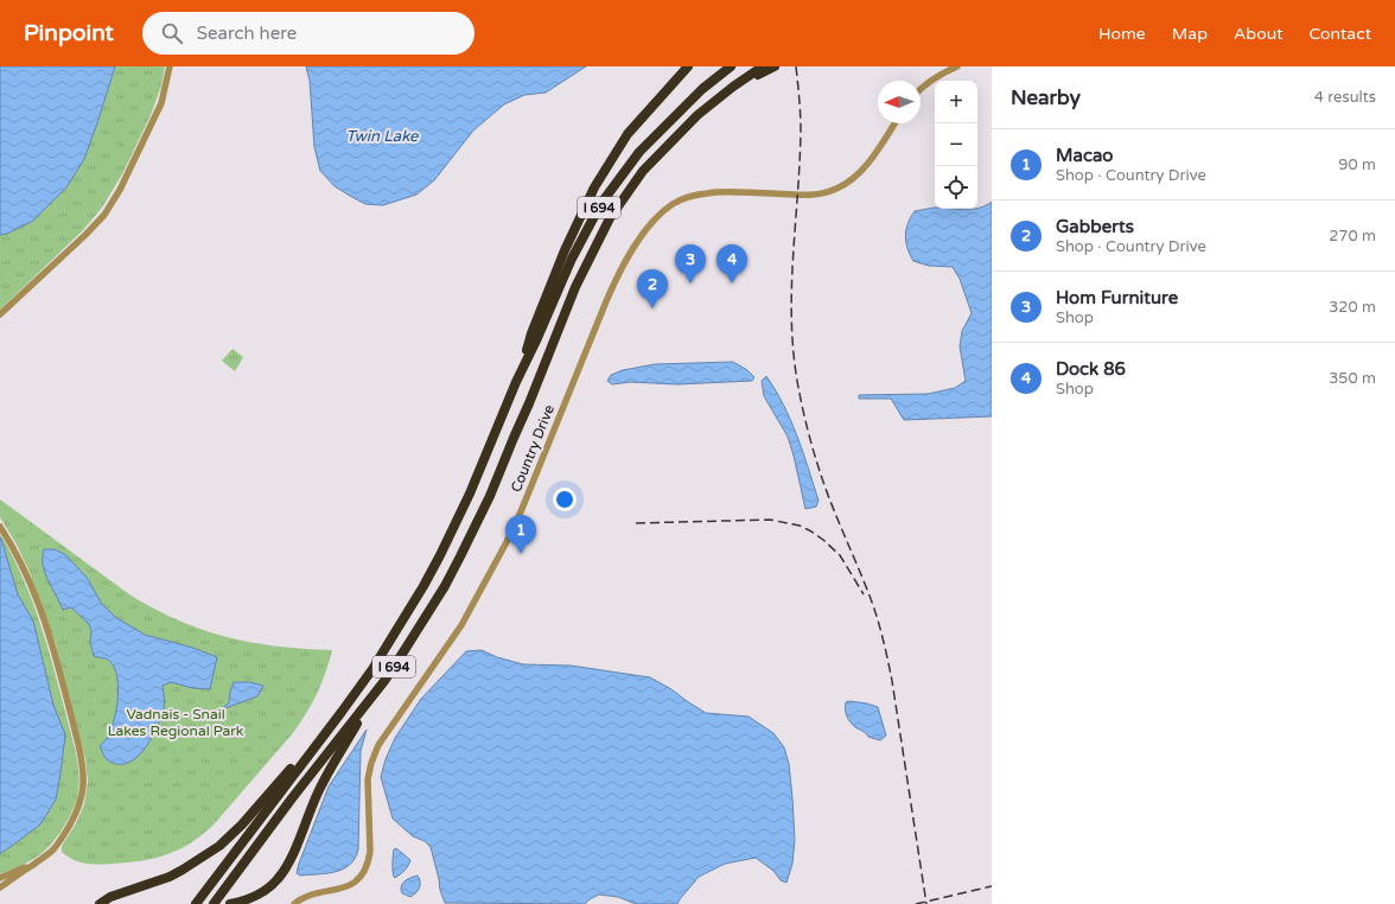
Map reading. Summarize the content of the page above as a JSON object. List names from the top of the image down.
{
  "streets": {
    "highway": ["I 694"],
    "street": ["Country Drive"]
  },
  "water": ["Twin Lake"],
  "parks": ["Vadnais - Snail Lakes Regional Park"],
  "north": "left",
  "page": {
    "header": "Pinpoint",
    "search": "Search here",
    "nav": [
      "Home",
      "Map",
      "About",
      "Contact"
    ],
    "heading": ["Nearby", "4 results"],
    "map_buttons": ["+", "−"],
    "list": [
      {
        "mark": "1",
        "name": "Macao",
        "note": "Shop · Country Drive",
        "value": "90 m"
      },
      {
        "mark": "2",
        "name": "Gabberts",
        "note": "Shop · Country Drive",
        "value": "270 m"
      },
      {
        "mark": "3",
        "name": "Hom Furniture",
        "note": "Shop",
        "value": "320 m"
      },
      {
        "mark": "4",
        "name": "Dock 86",
        "note": "Shop",
        "value": "350 m"
      }
    ],
    "pins": [
      "3",
      "4",
      "2",
      "1"
    ]
  }
}
